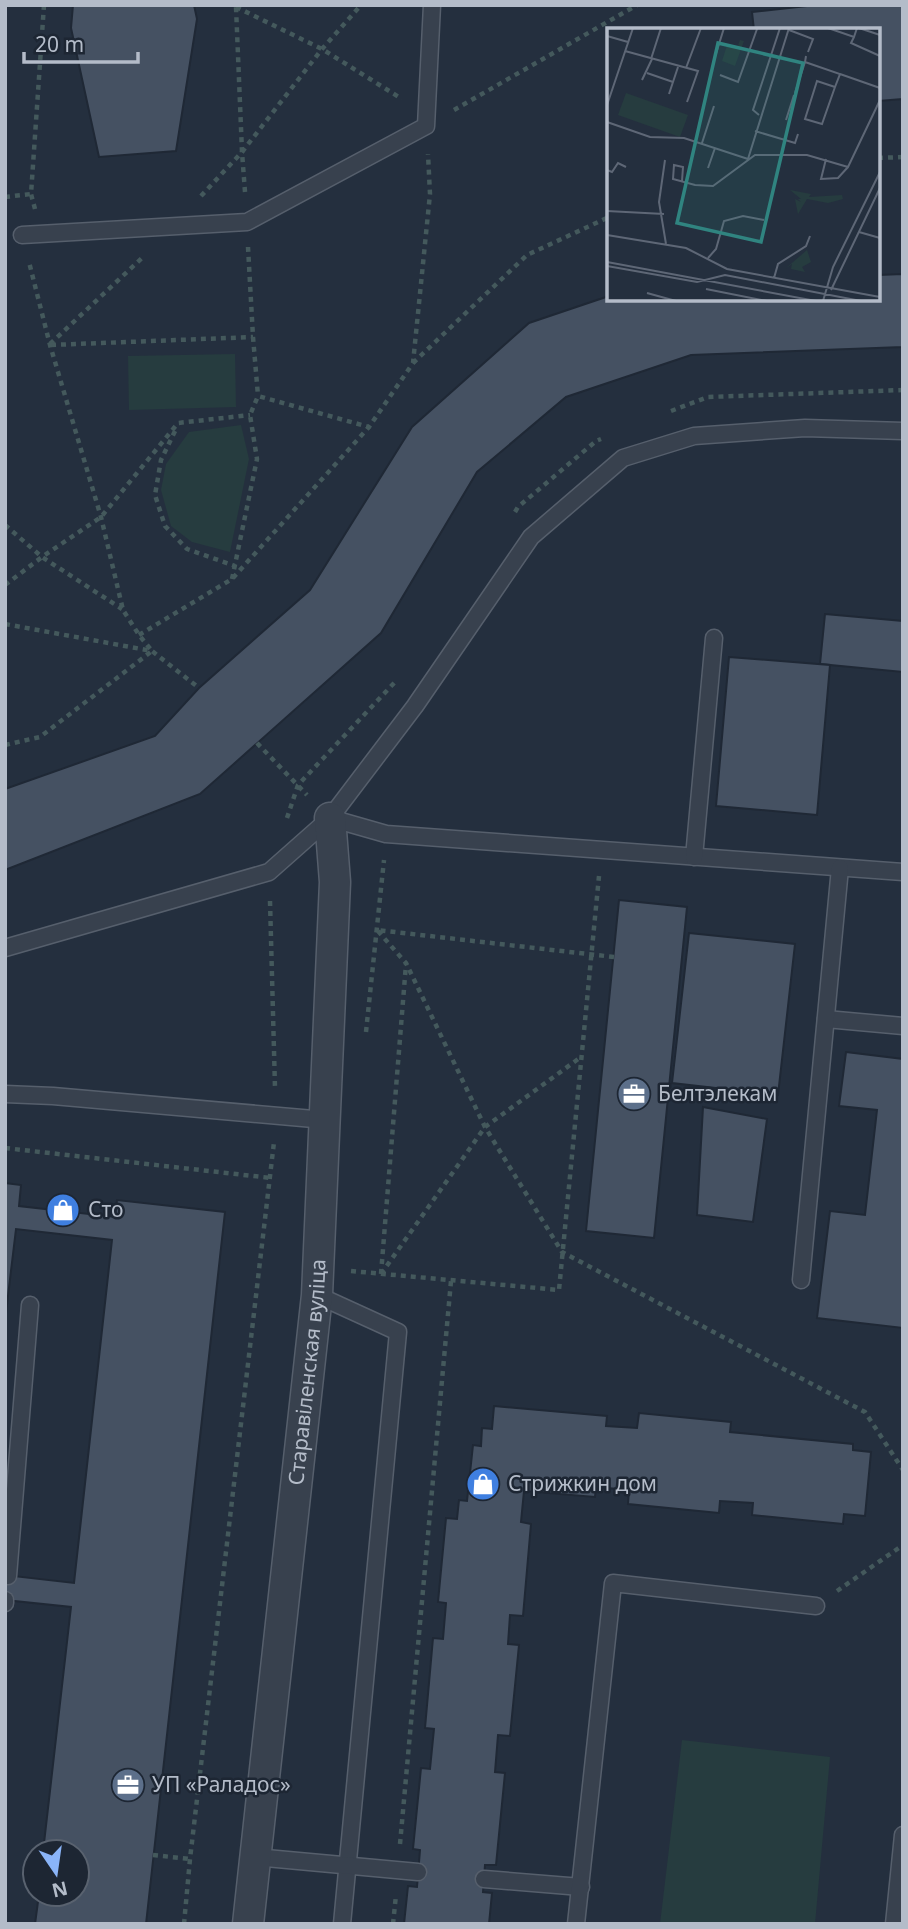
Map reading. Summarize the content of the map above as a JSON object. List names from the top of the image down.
{
  "streets": {
    "street": ["Старавіленская вуліца"]
  },
  "places": {
    "office": ["Белтэлекам", "УП «Раладос»"],
    "shop": ["Сто", "Стрижкин дом"]
  },
  "scale_bar": "20 m",
  "north": "bottom"
}
